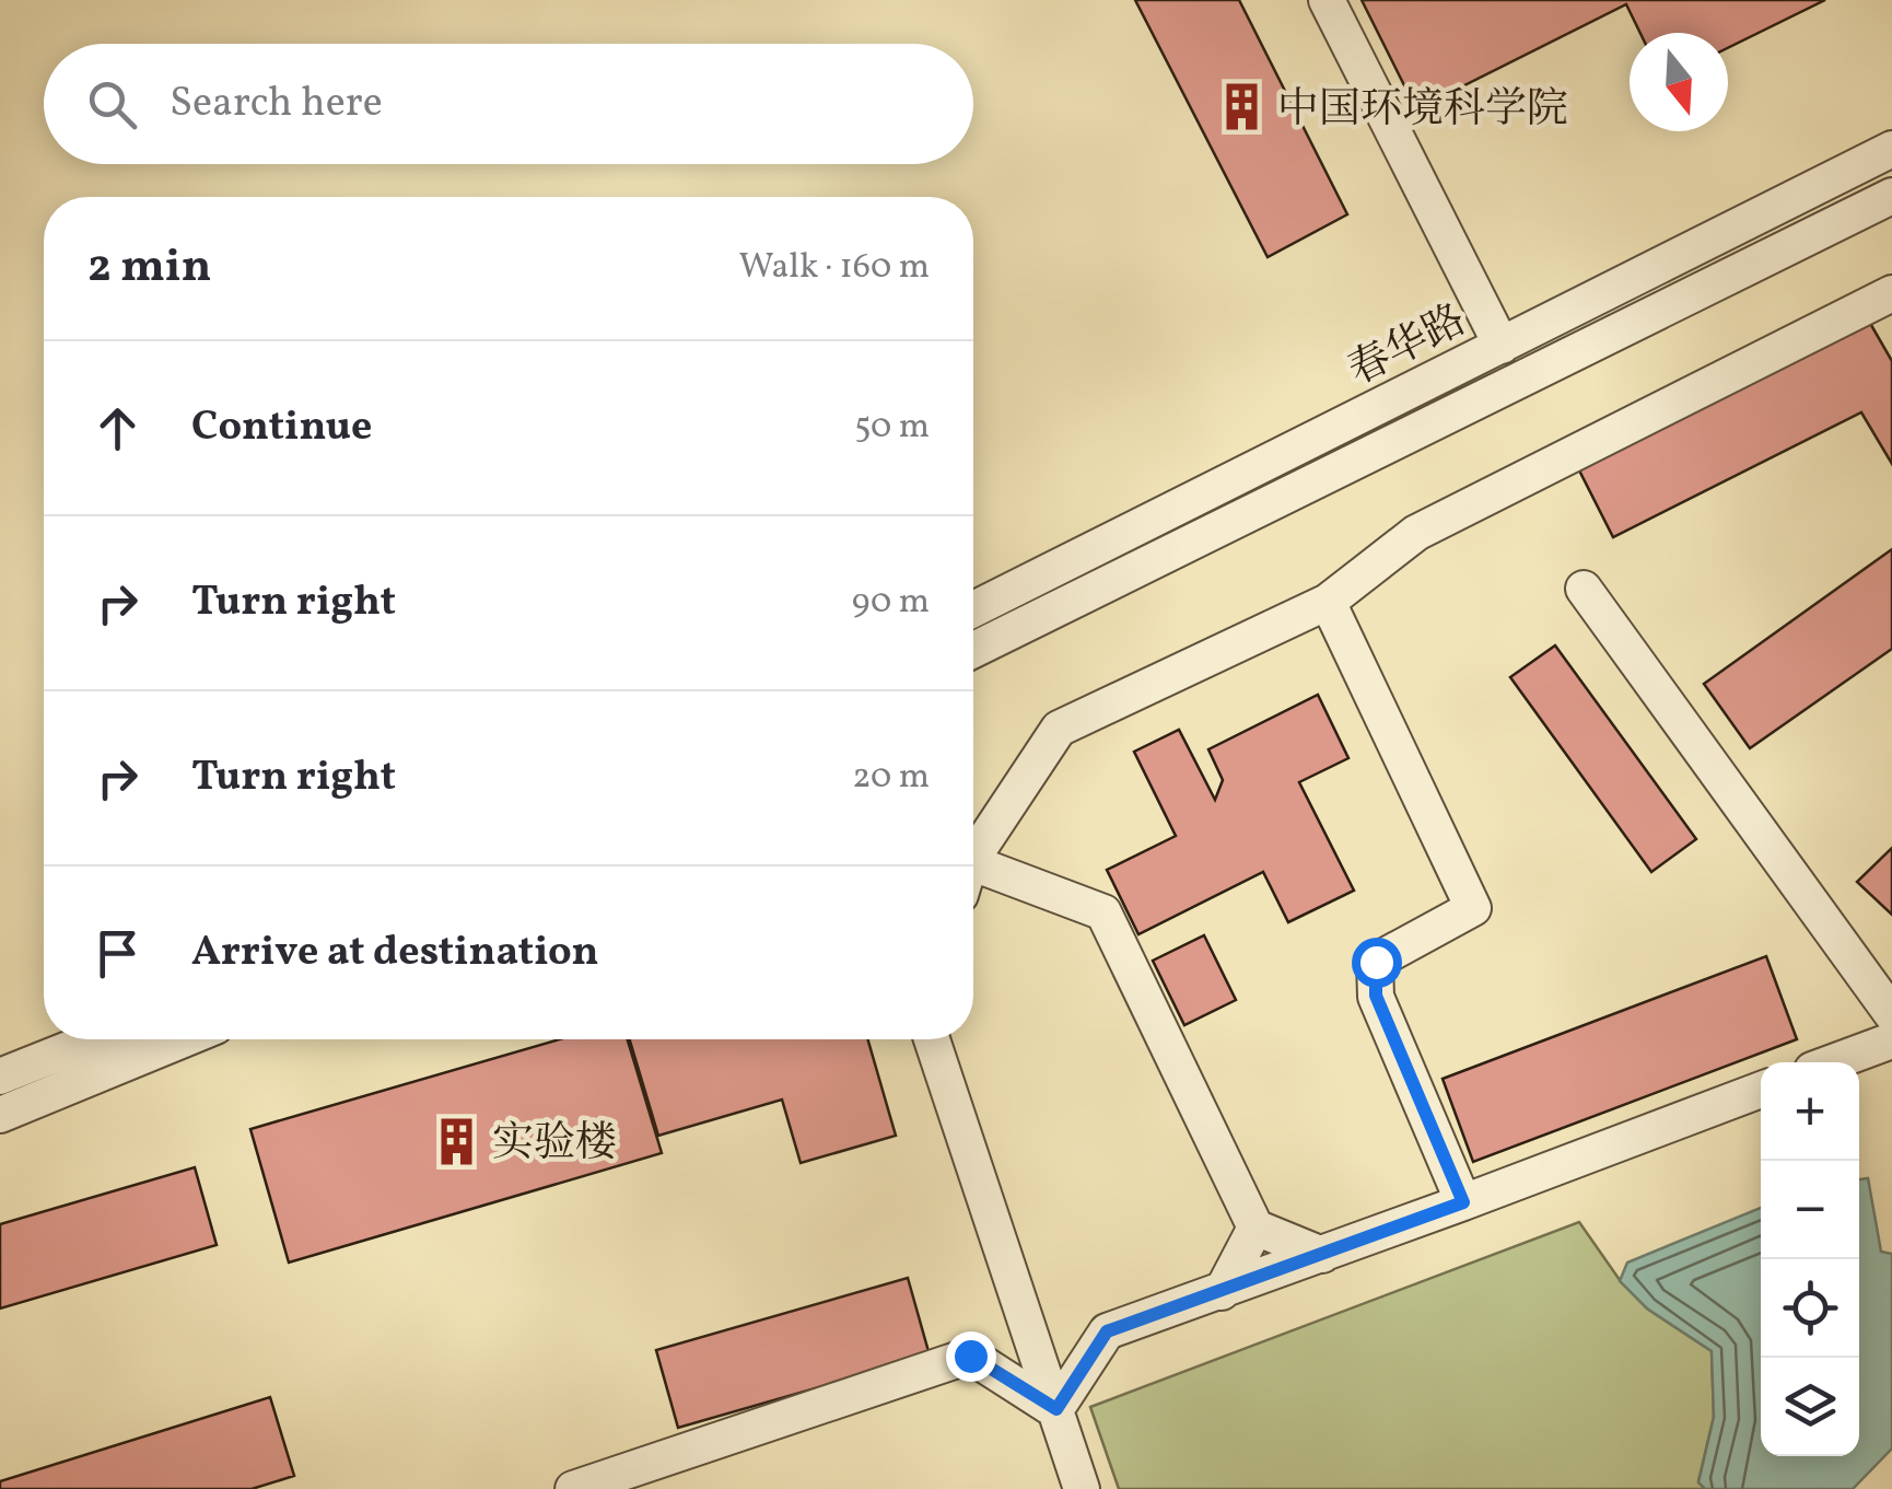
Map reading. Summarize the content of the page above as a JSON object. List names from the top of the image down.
{
  "streets": {
    "street": ["春华路"]
  },
  "places": {
    "building": ["中国环境科学院", "实验楼"]
  },
  "north": "bottom",
  "page": {
    "search": "Search here",
    "heading": ["2 min", "Walk · 160 m"],
    "list": [
      ["Continue", "50 m"],
      ["Turn right", "90 m"],
      ["Turn right", "20 m"],
      "Arrive at destination"
    ],
    "map_buttons": ["+", "−"]
  }
}
